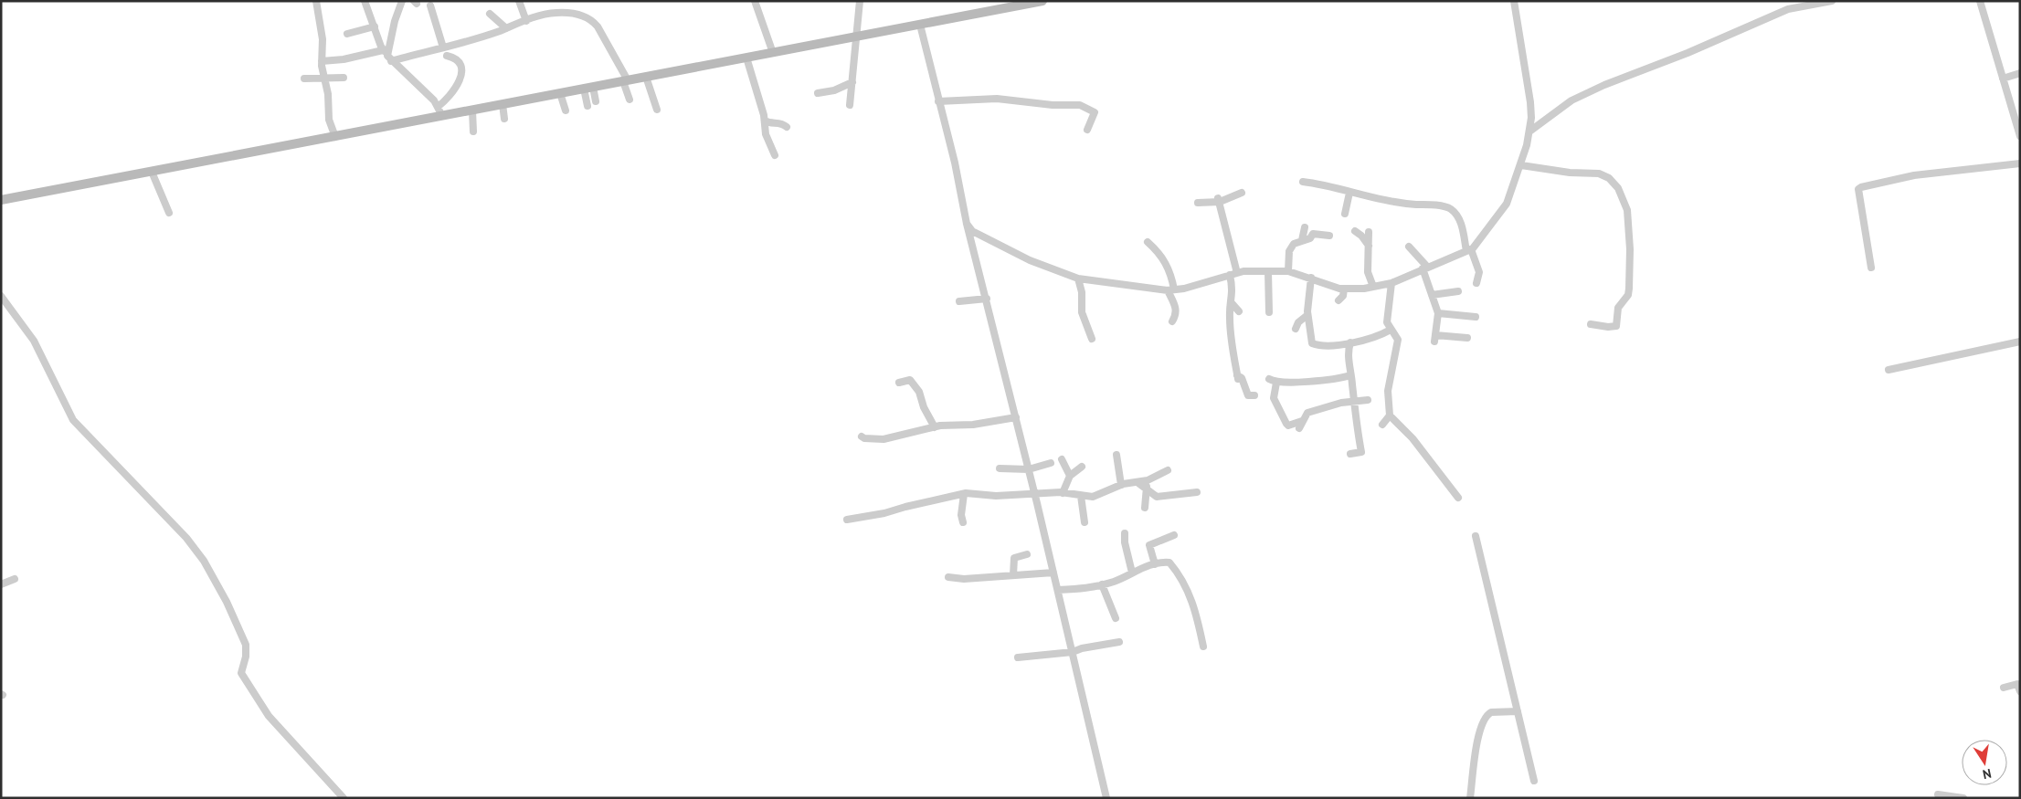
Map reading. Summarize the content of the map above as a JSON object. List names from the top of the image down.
{
  "north": "bottom"
}
